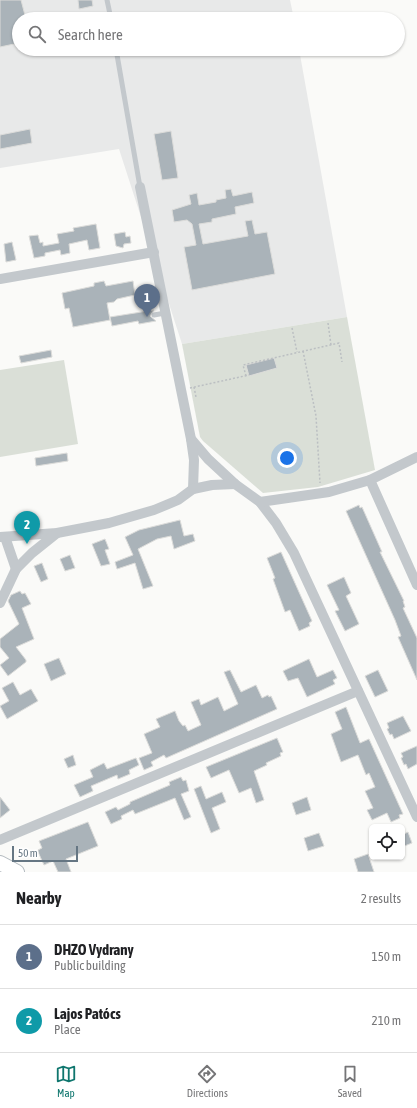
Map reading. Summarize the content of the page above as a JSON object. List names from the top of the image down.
{
  "scale_bar": "50 m",
  "page": {
    "search": "Search here",
    "pins": ["1", "2"],
    "scale": "50 m",
    "heading": ["Nearby", "2 results"],
    "list": [
      {
        "mark": "1",
        "name": "DHZO Vydrany",
        "note": "Public building",
        "value": "150 m"
      },
      {
        "mark": "2",
        "name": "Lajos Patócs",
        "note": "Place",
        "value": "210 m"
      }
    ],
    "nav": ["Map", "Directions", "Saved"]
  }
}
